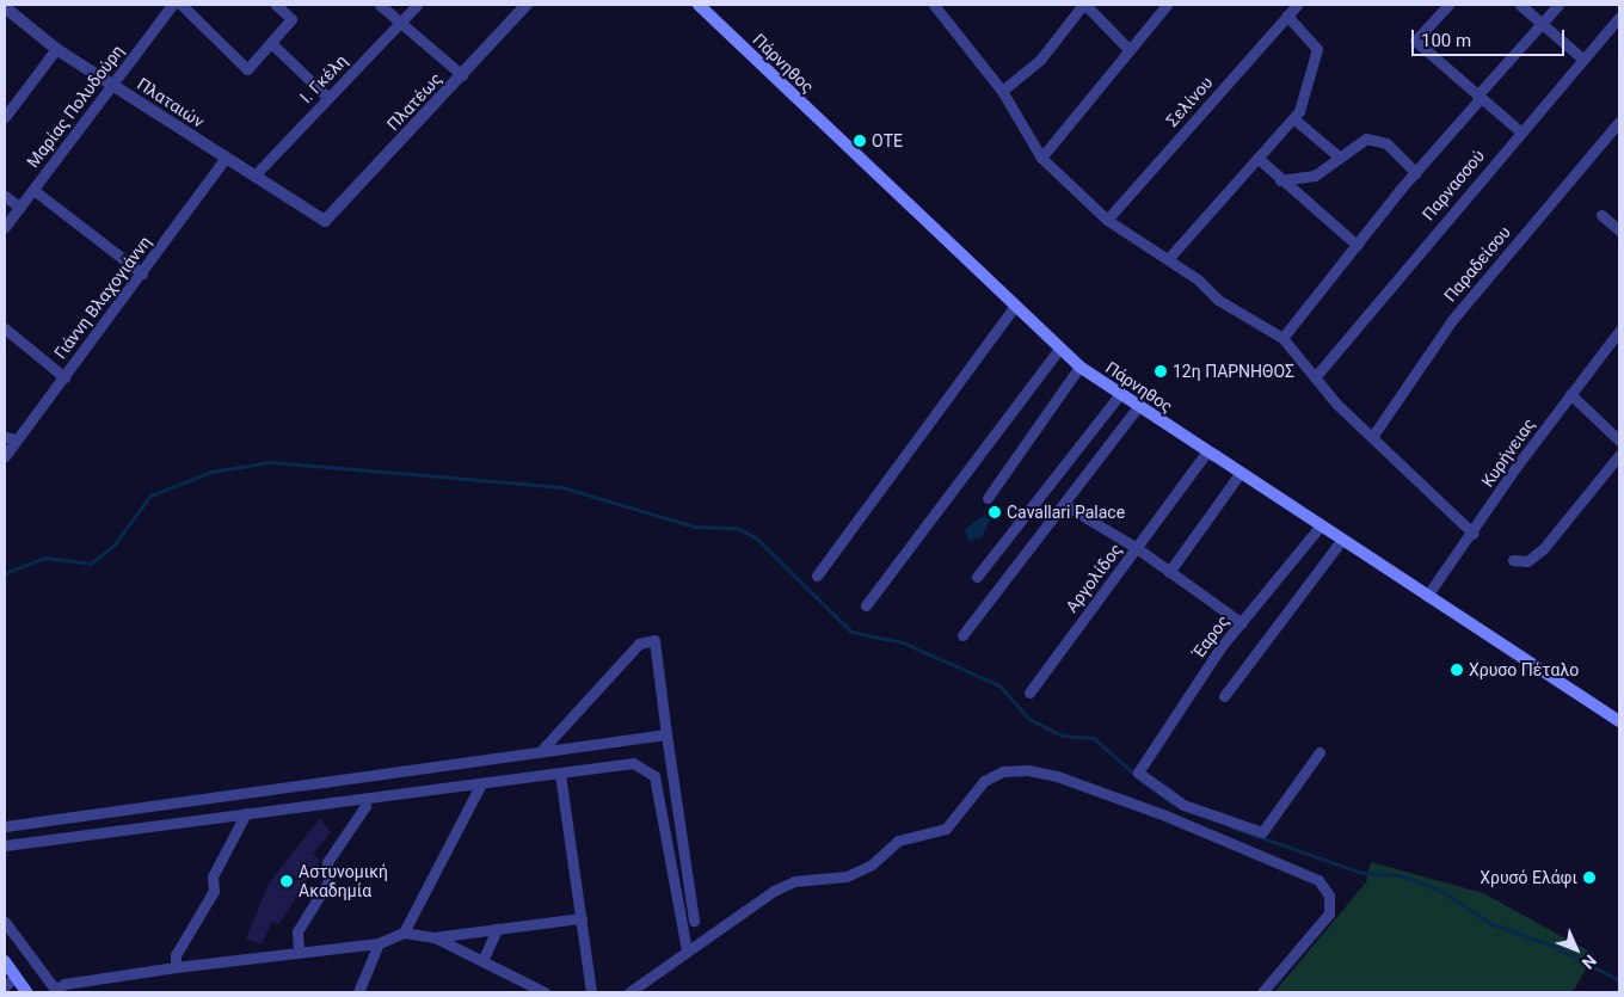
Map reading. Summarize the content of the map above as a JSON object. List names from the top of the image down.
{
  "streets": {
    "main road": ["Πάρνηθος"],
    "street": [
      "Ι. Γκέλη",
      "Πλατέως",
      "Σελίνου",
      "Πλαταιών",
      "Μαρίας Πολυδούρη",
      "Παρνασσού",
      "Παραδείσου",
      "Γιάννη Βλαχογιάννη",
      "Κυρήνειας",
      "Αργολίδος",
      "Έαρος"
    ]
  },
  "crossings": [
    ["Πάρνηθος", "Κυρήνειας"],
    ["Πάρνηθος", "Αργολίδος"],
    ["Πάρνηθος", "Έαρος"],
    ["Ι. Γκέλη", "Πλαταιών"],
    ["Πλατέως", "Πλαταιών"],
    ["Πλαταιών", "Μαρίας Πολυδούρη"],
    ["Πλαταιών", "Γιάννη Βλαχογιάννη"]
  ],
  "places": [
    "ΟΤΕ",
    "12η ΠΑΡΝΗΘΟΣ",
    "Cavallari Palace",
    "Χρυσο Πέταλο",
    "Χρυσό Ελάφι",
    "Αστυνομική Ακαδημία"
  ],
  "scale_bar": "100 m",
  "north": "bottom right"
}
